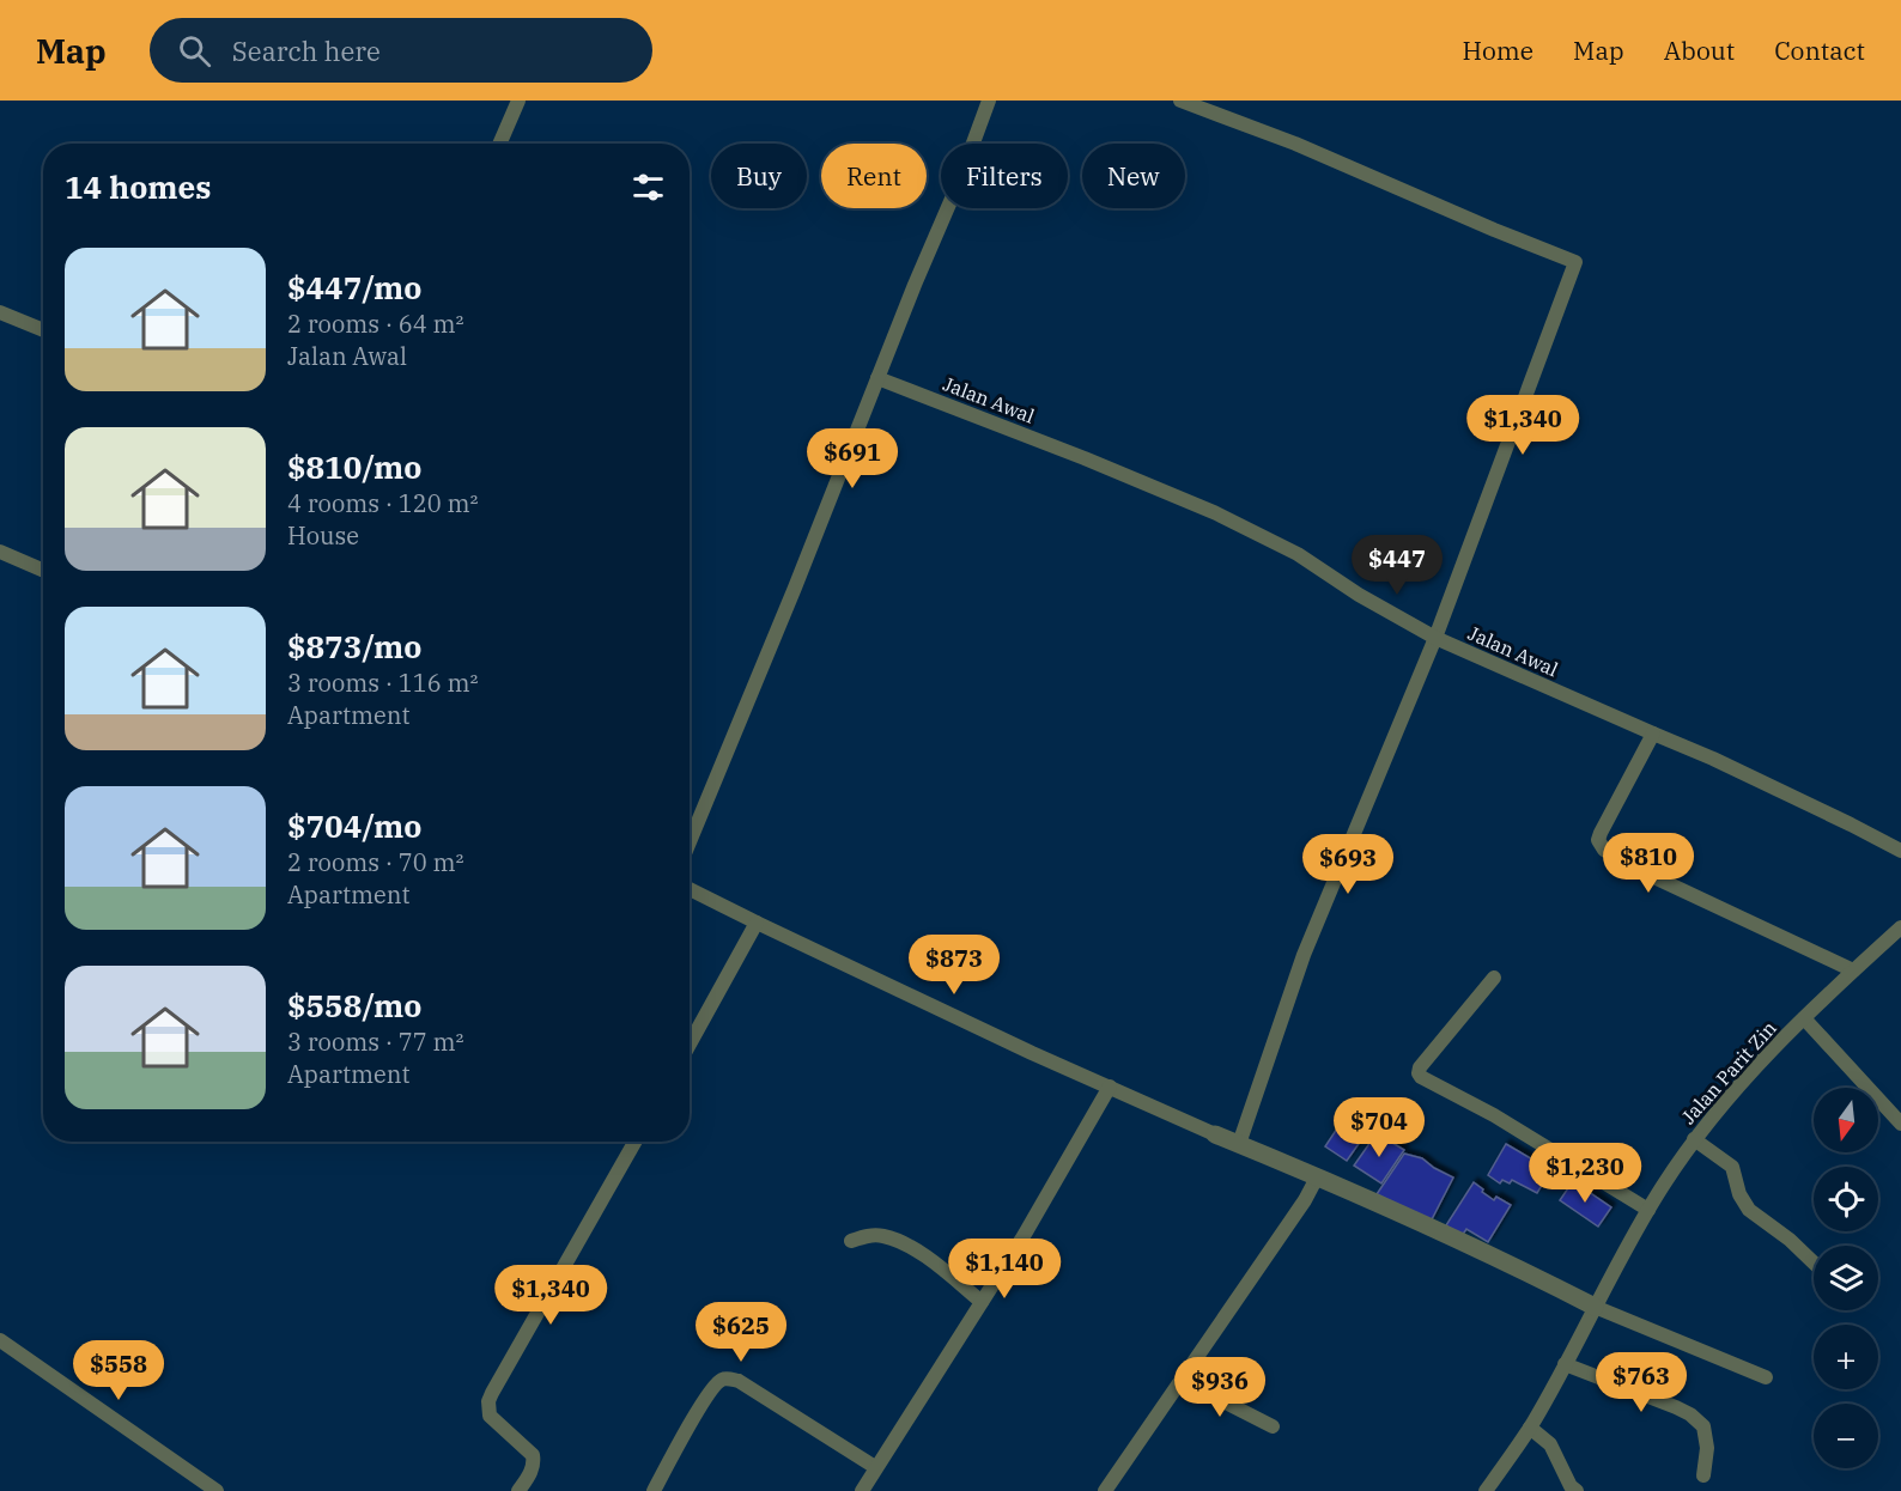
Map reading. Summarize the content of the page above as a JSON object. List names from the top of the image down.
{
  "streets": {
    "street": ["Jalan Awal", "Jalan Parit Zin"]
  },
  "north": "bottom",
  "page": {
    "header": "Map",
    "search": "Search here",
    "nav": [
      "Home",
      "Map",
      "About",
      "Contact"
    ],
    "chip": [
      "Buy",
      "Rent",
      "Filters",
      "New"
    ],
    "heading": "14 homes",
    "list": [
      {
        "name": "$447/mo",
        "note": "2 rooms · 64 m² · Jalan Awal"
      },
      {
        "name": "$810/mo",
        "note": "4 rooms · 120 m² · House"
      },
      {
        "name": "$873/mo",
        "note": "3 rooms · 116 m² · Apartment"
      },
      {
        "name": "$704/mo",
        "note": "2 rooms · 70 m² · Apartment"
      },
      {
        "name": "$558/mo",
        "note": "3 rooms · 77 m² · Apartment"
      }
    ],
    "price": [
      "$1,340",
      "$691",
      "$447",
      "$810",
      "$693",
      "$873",
      "$704",
      "$1,230",
      "$1,140",
      "$1,340",
      "$625",
      "$558",
      "$763",
      "$936"
    ],
    "map_buttons": ["+", "−"]
  }
}
